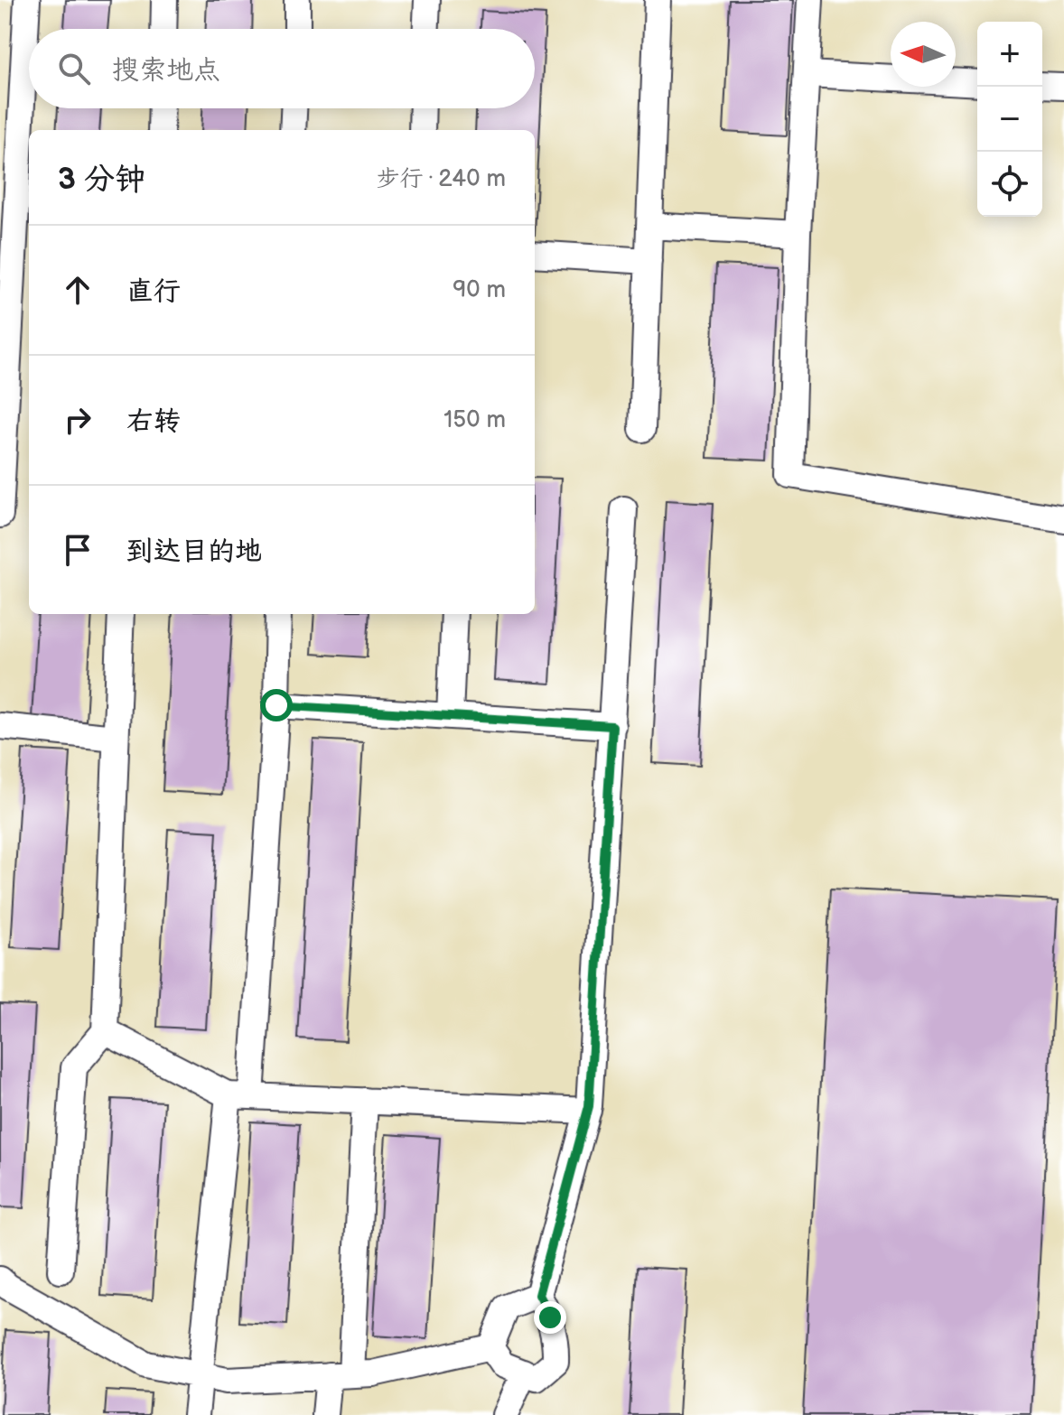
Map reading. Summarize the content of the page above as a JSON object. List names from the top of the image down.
{
  "north": "left",
  "page": {
    "map_buttons": ["+", "−"],
    "search": "搜索地点",
    "heading": ["3 分钟", "步行 · 240 m"],
    "list": [
      ["直行", "90 m"],
      ["右转", "150 m"],
      "到达目的地"
    ]
  }
}
